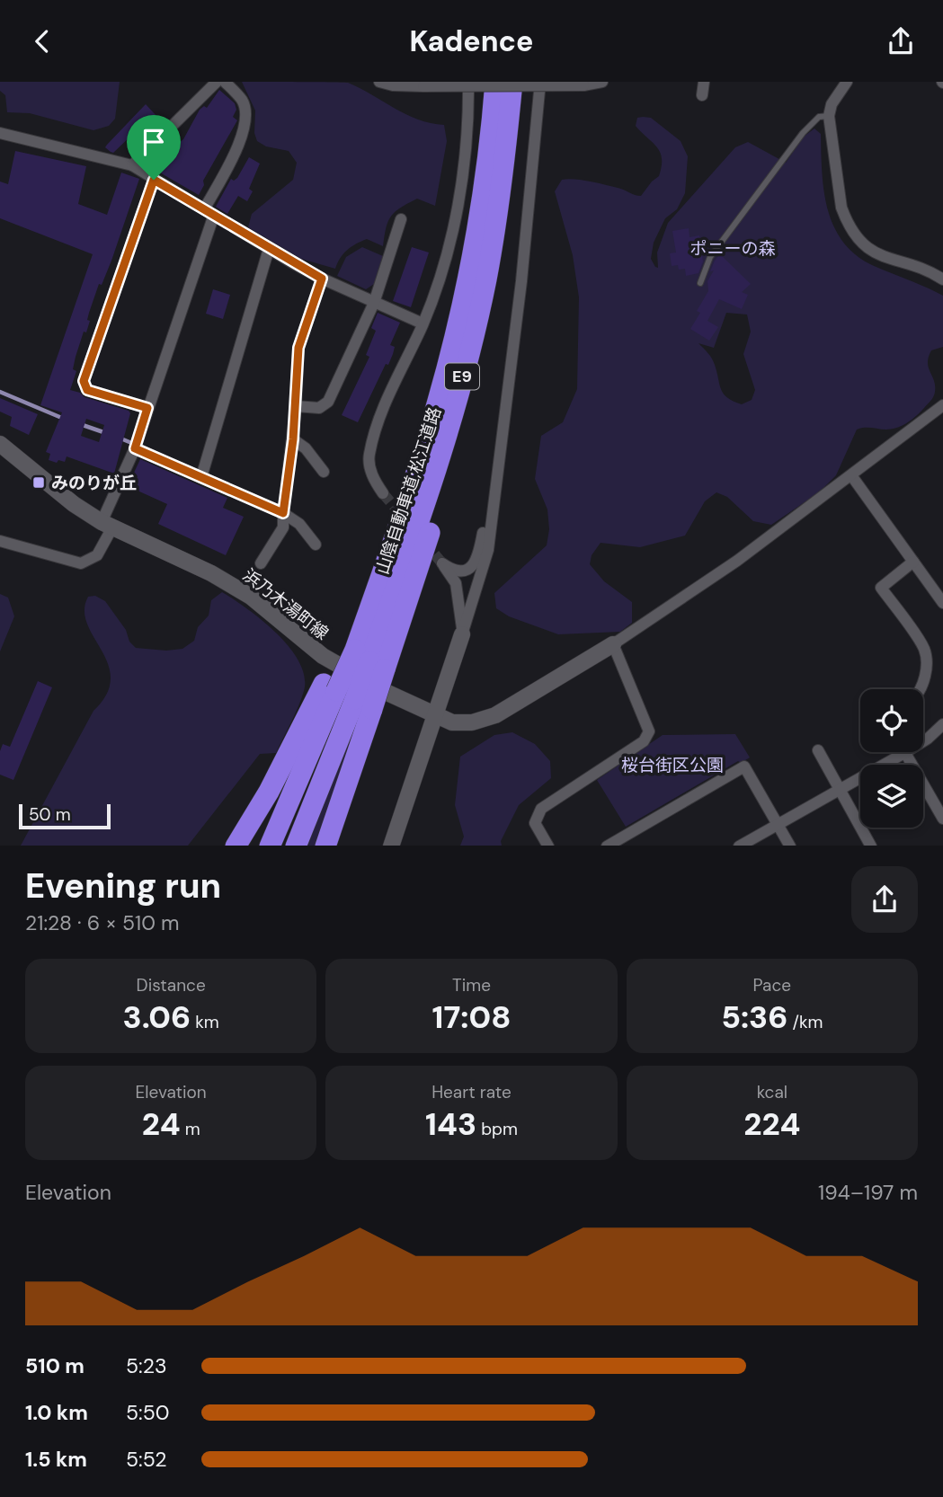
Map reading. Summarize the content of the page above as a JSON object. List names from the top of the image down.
{
  "streets": {
    "highway": ["E9", "山陰自動車道;松江道路"],
    "main road": ["浜乃木湯町線"]
  },
  "parks": ["ポニーの森", "桜台街区公園"],
  "places": {
    "transit": ["みのりが丘"]
  },
  "scale_bar": "50 m",
  "page": {
    "header": "Kadence",
    "scale": "50 m",
    "heading": ["Evening run", "21:28 · 6 × 510 m"],
    "stats": [
      ["Distance", "3.06 km"],
      ["Time", "17:08"],
      ["Pace", "5:36 /km"],
      ["Elevation", "24 m"],
      ["Heart rate", "143 bpm"],
      ["kcal", "224"]
    ],
    "chart": ["Elevation", "194–197 m"],
    "list": [
      {
        "name": "510 m",
        "note": "5:23"
      },
      {
        "name": "1.0 km",
        "note": "5:50"
      },
      {
        "name": "1.5 km",
        "note": "5:52"
      }
    ]
  }
}
